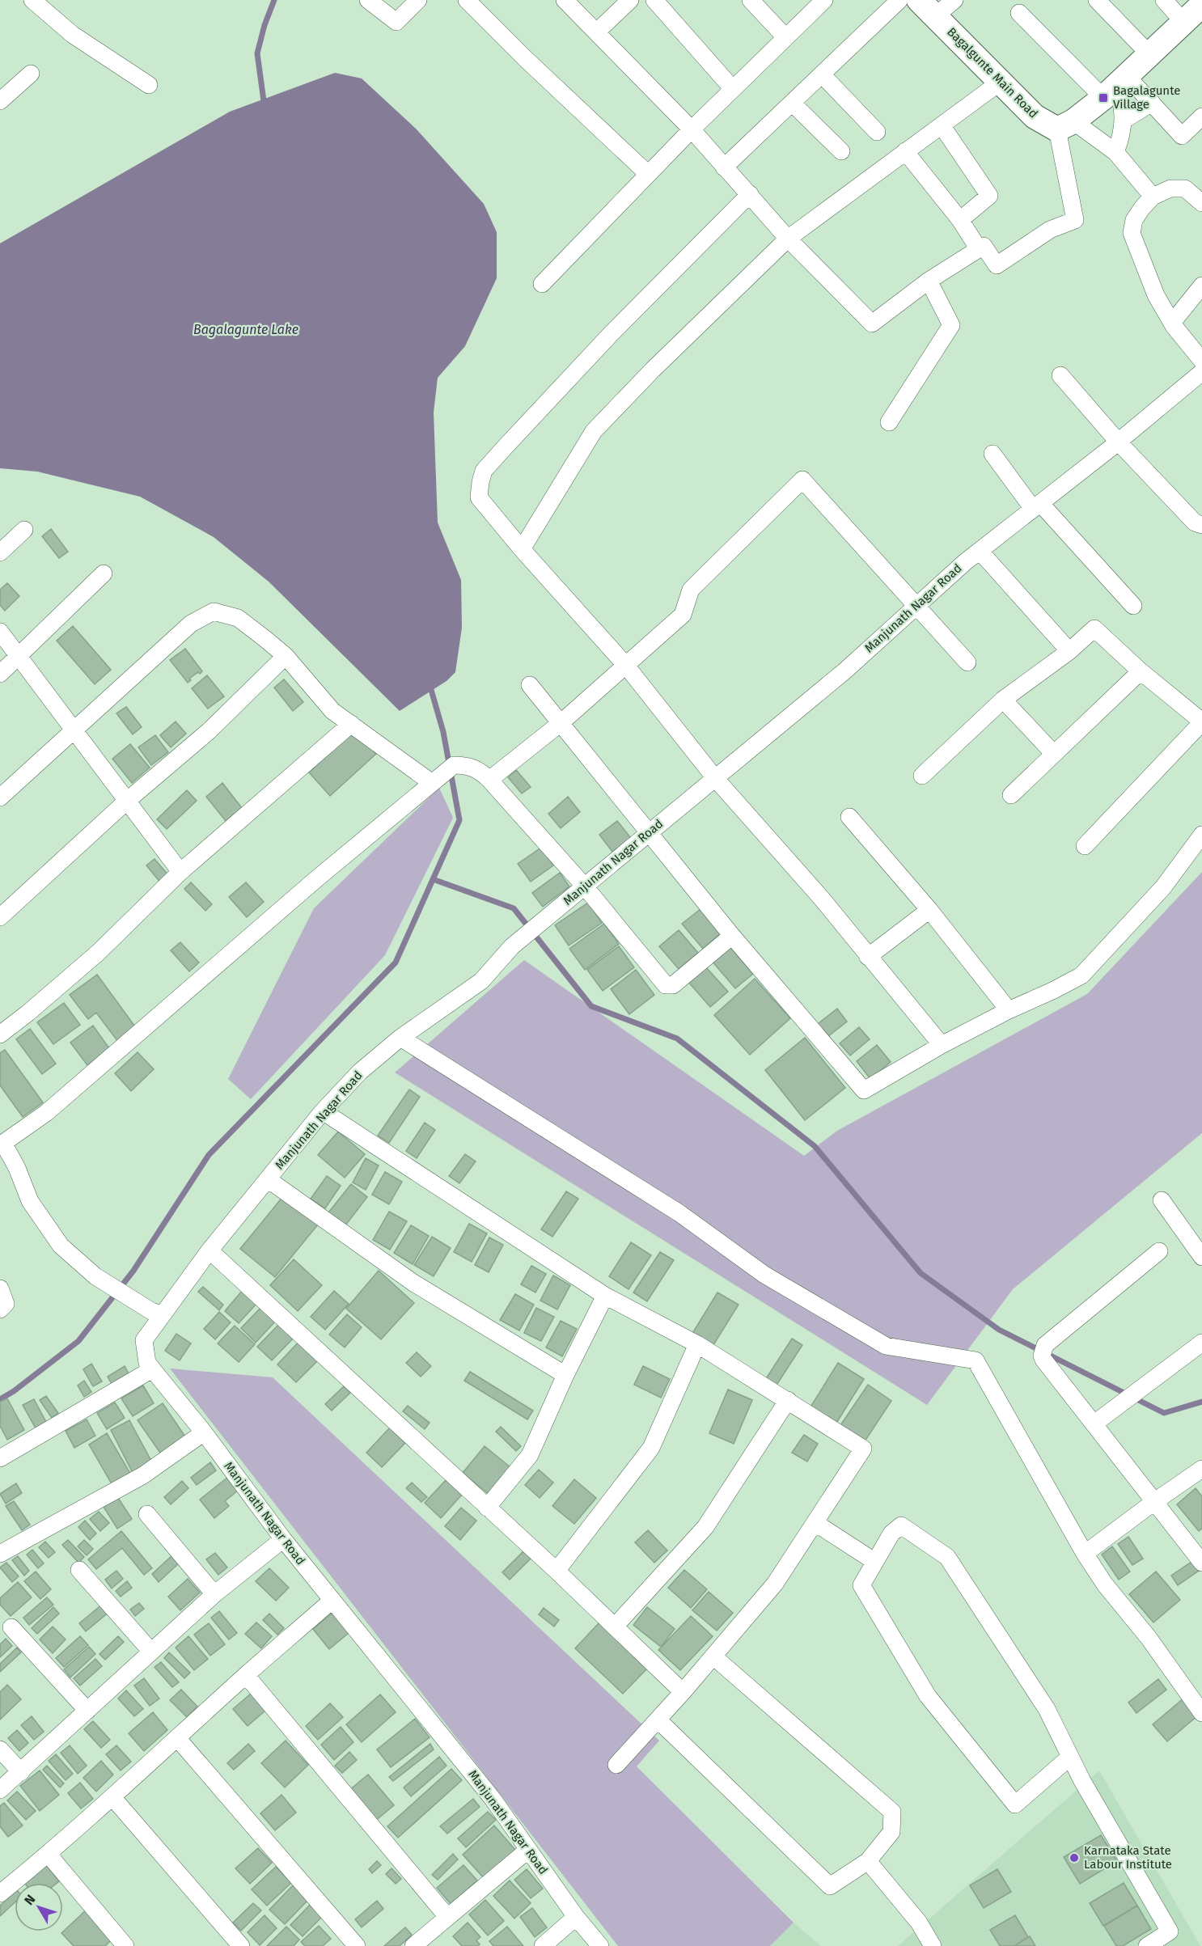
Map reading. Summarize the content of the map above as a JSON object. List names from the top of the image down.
{
  "streets": {
    "street": ["Bagalgunte Main Road", "Manjunath Nagar Road"]
  },
  "water": ["Bagalagunte Lake"],
  "places": {
    "transit": ["Bagalagunte Village"],
    "other": ["Karnataka State Labour Institute"]
  },
  "north": "top left"
}
